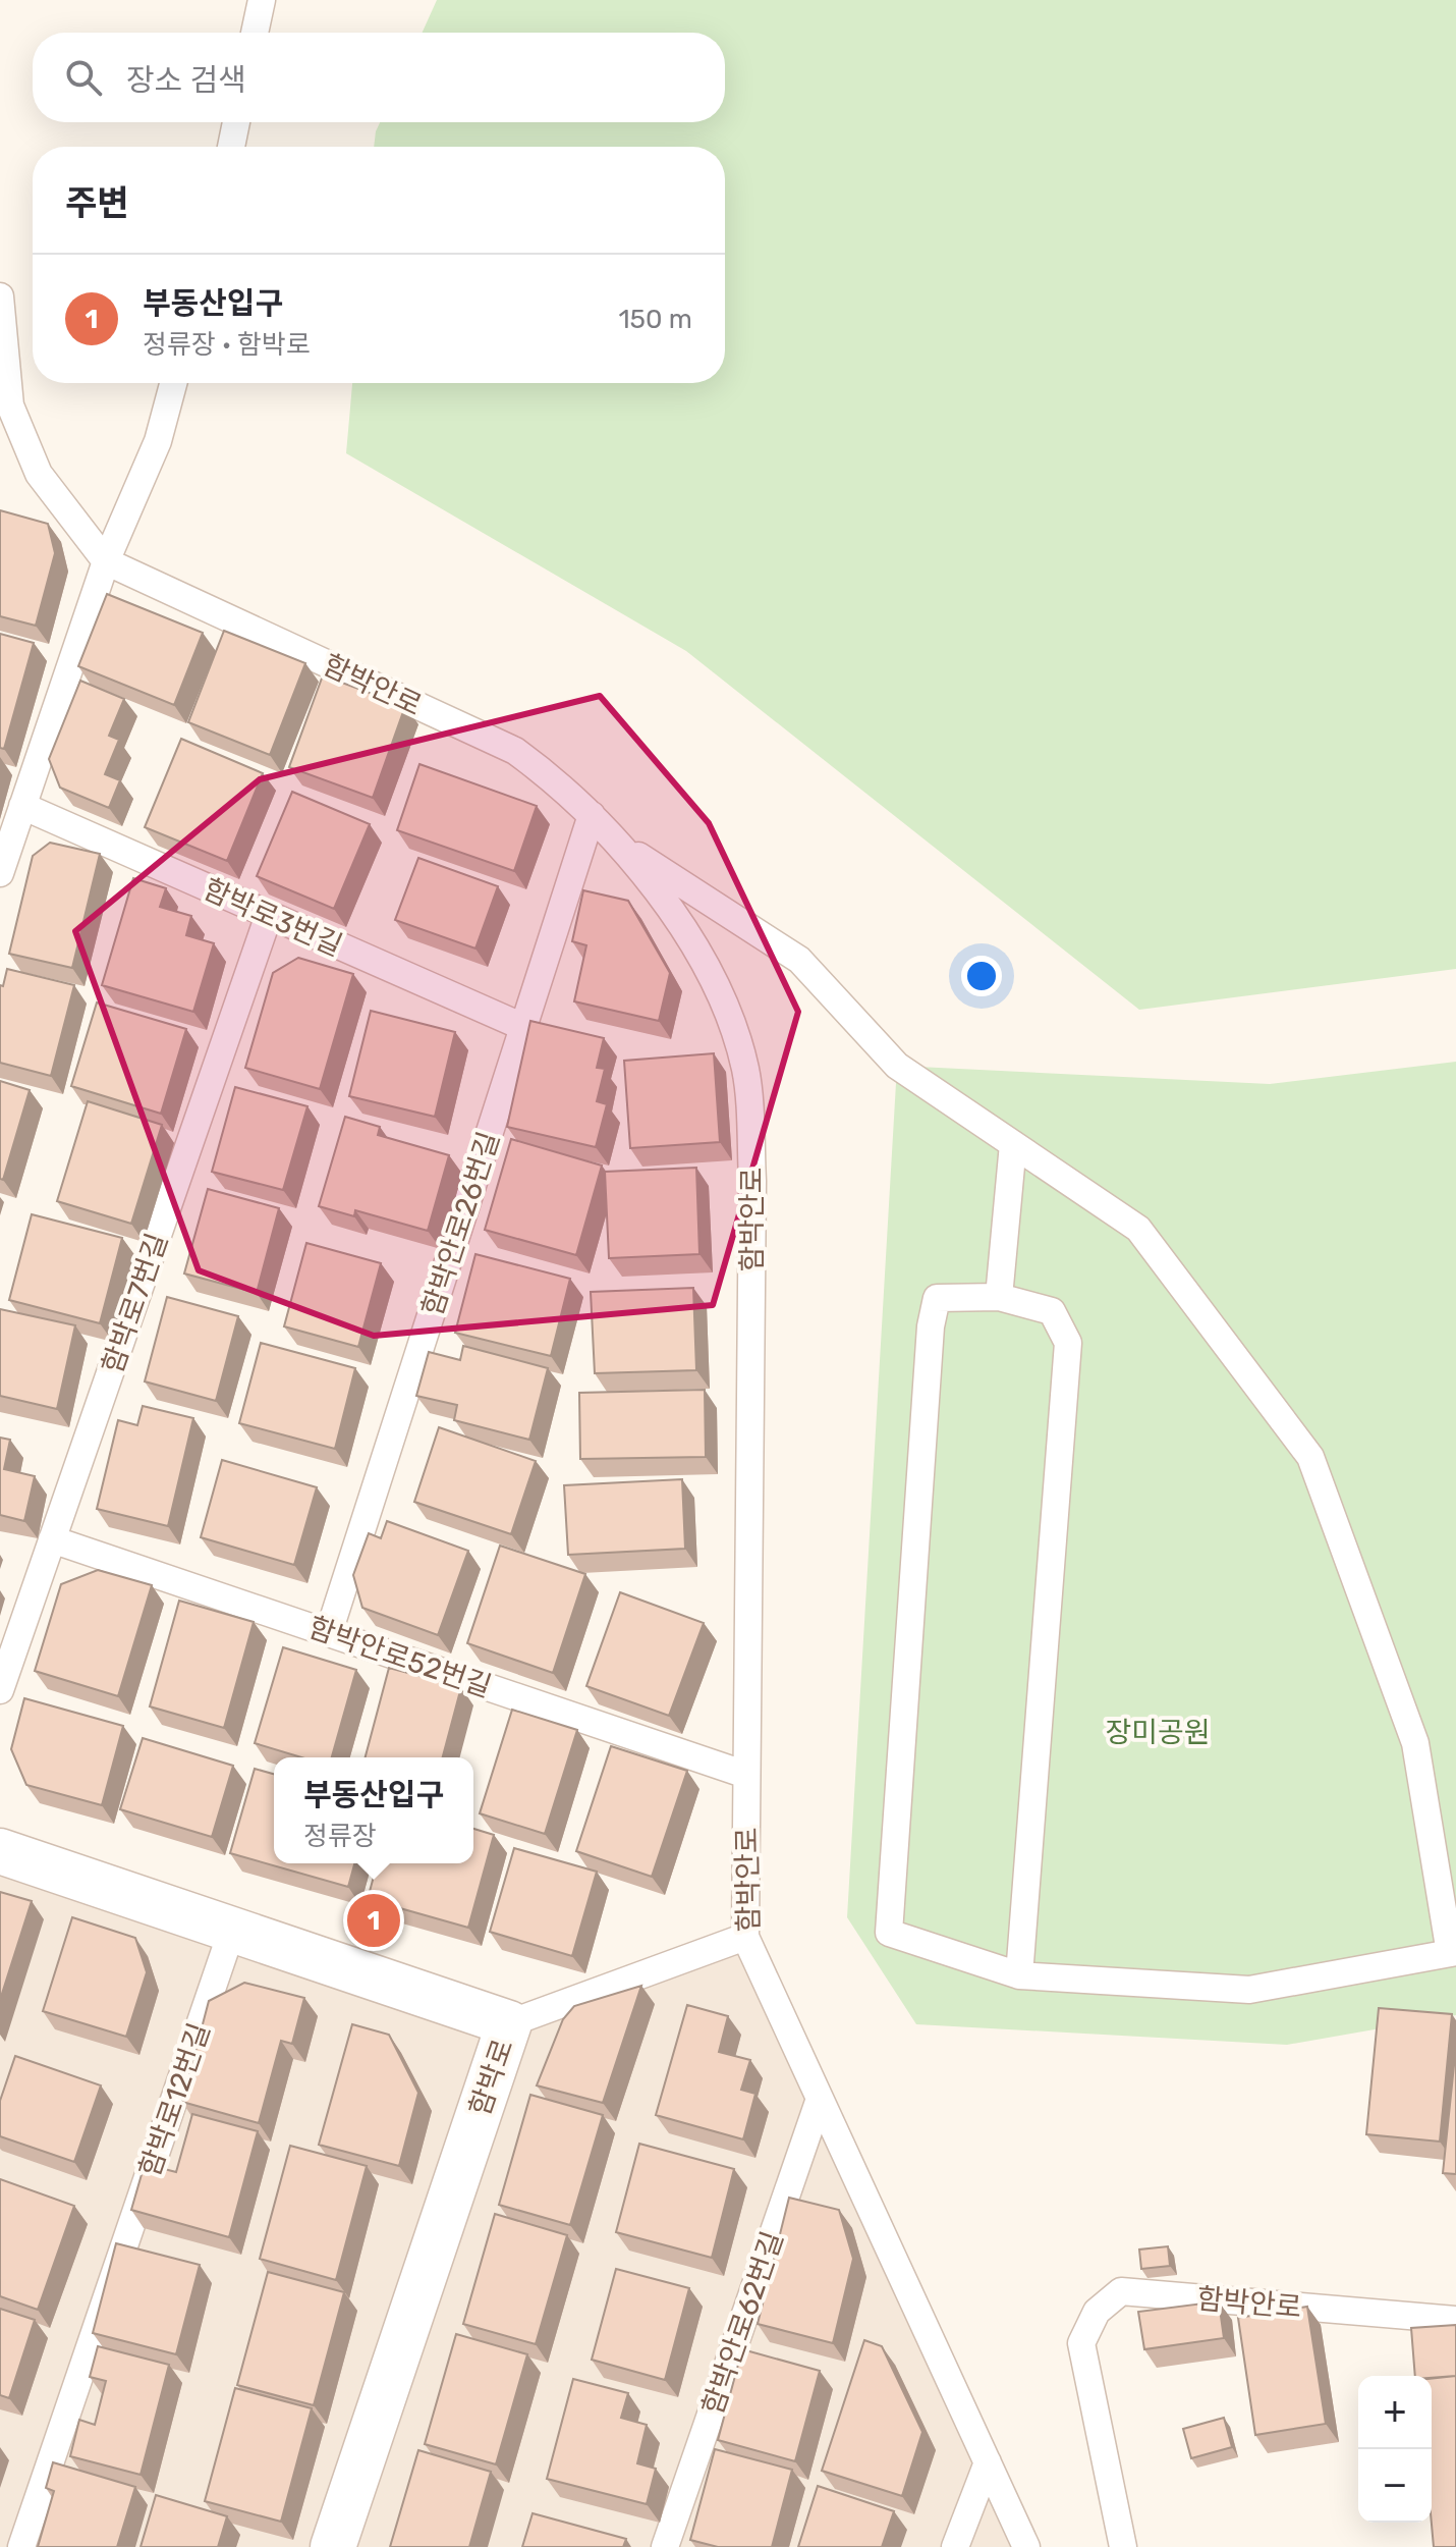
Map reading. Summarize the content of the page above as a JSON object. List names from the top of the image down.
{
  "streets": {
    "street": ["함박로"],
    "lane": [
      "함박안로",
      "함박로3번길",
      "함박안로26번길",
      "함박로7번길",
      "함박안로52번길",
      "함박로12번길",
      "함박안로62번길"
    ]
  },
  "crossings": [
    ["함박안로", "함박안로26번길"],
    ["함박안로", "함박안로52번길"],
    ["함박안로", "함박안로62번길"],
    ["함박로3번길", "함박안로26번길"],
    ["함박로3번길", "함박로7번길"],
    ["함박안로26번길", "함박안로52번길"],
    ["함박로7번길", "함박안로52번길"],
    ["함박로", "함박로12번길"]
  ],
  "parks": ["장미공원"],
  "page": {
    "search": "장소 검색",
    "heading": "주변",
    "list": [
      {
        "mark": "1",
        "name": "부동산입구",
        "note": "정류장 · 함박로",
        "value": "150 m"
      }
    ],
    "popup": ["부동산입구", "정류장"],
    "pins": "1",
    "map_buttons": ["+", "−"]
  }
}
